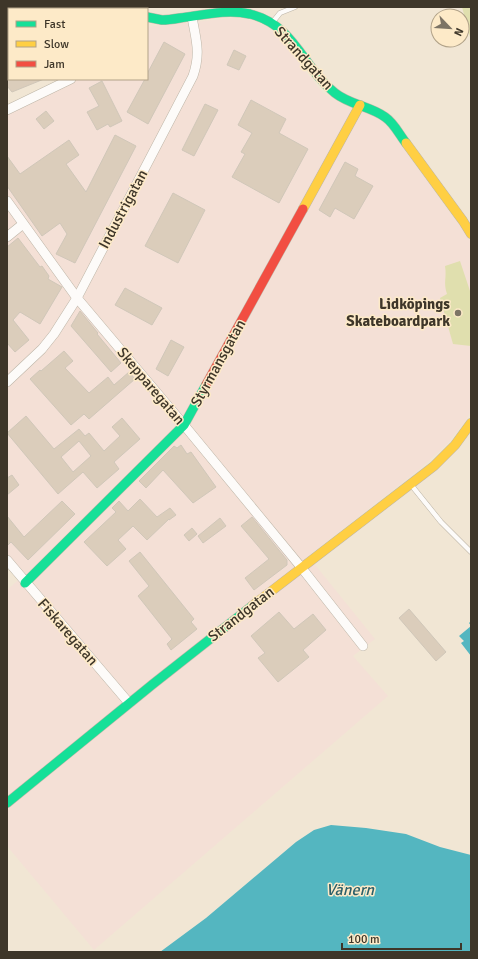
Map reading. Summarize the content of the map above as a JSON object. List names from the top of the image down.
{
  "streets": {
    "street": [
      "Strandgatan",
      "Industrigatan",
      "Styrmansgatan",
      "Skepparegatan",
      "Fiskaregatan"
    ]
  },
  "crossings": [
    ["Strandgatan", "Industrigatan"],
    ["Strandgatan", "Styrmansgatan"],
    ["Strandgatan", "Skepparegatan"],
    ["Strandgatan", "Fiskaregatan"],
    ["Industrigatan", "Skepparegatan"],
    ["Styrmansgatan", "Skepparegatan"],
    ["Styrmansgatan", "Fiskaregatan"]
  ],
  "water": ["Vänern"],
  "places": ["Lidköpings Skateboardpark"],
  "legend": ["Fast", "Slow", "Jam"],
  "scale_bar": "100 m",
  "north": "bottom right"
}
